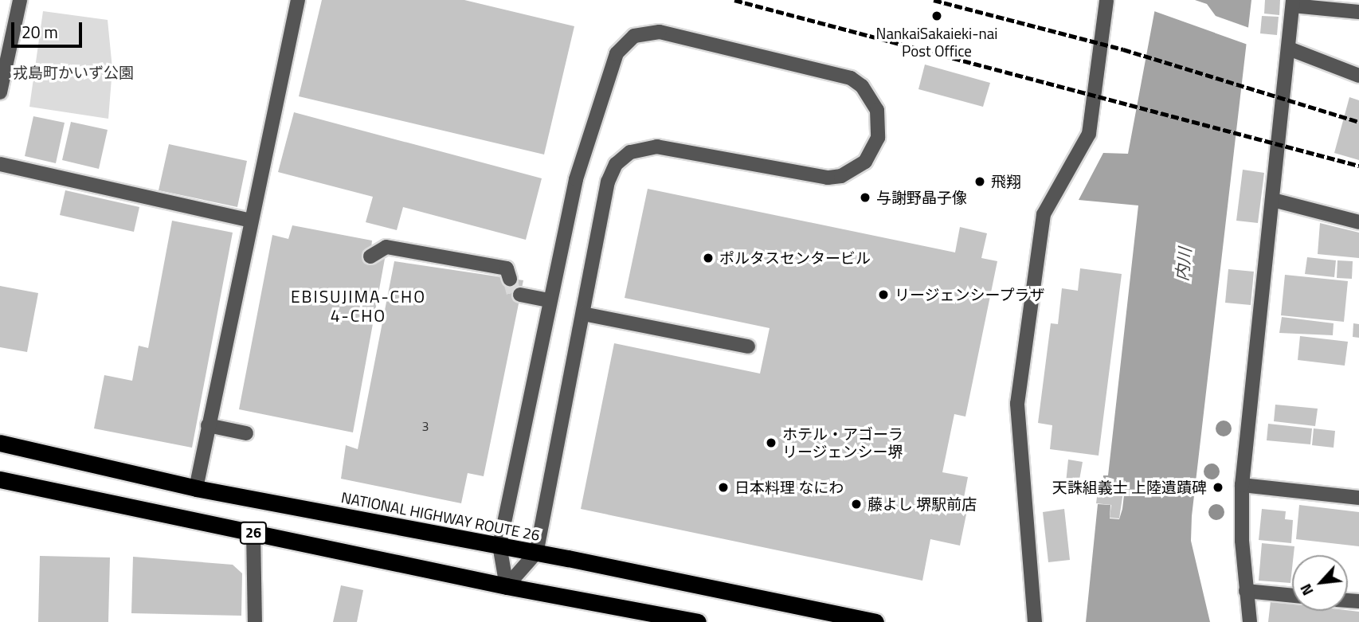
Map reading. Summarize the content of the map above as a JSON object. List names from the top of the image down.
{
  "streets": {
    "highway": ["NATIONAL HIGHWAY ROUTE 26", "26"]
  },
  "districts": ["EBISUJIMA-CHO 4-CHO"],
  "water": ["内川"],
  "parks": ["戎島町かいず公園"],
  "places": [
    "NankaiSakaieki-nai Post Office",
    "飛翔",
    "与謝野晶子像",
    "ポルタスセンタービル",
    "リージェンシープラザ",
    "ホテル・アゴーラ リージェンシー堺",
    "日本料理 なにわ",
    "天誅組義士 上陸遺蹟碑",
    "藤よし 堺駅前店"
  ],
  "house_numbers": ["3"],
  "scale_bar": "20 m",
  "north": "bottom left"
}
